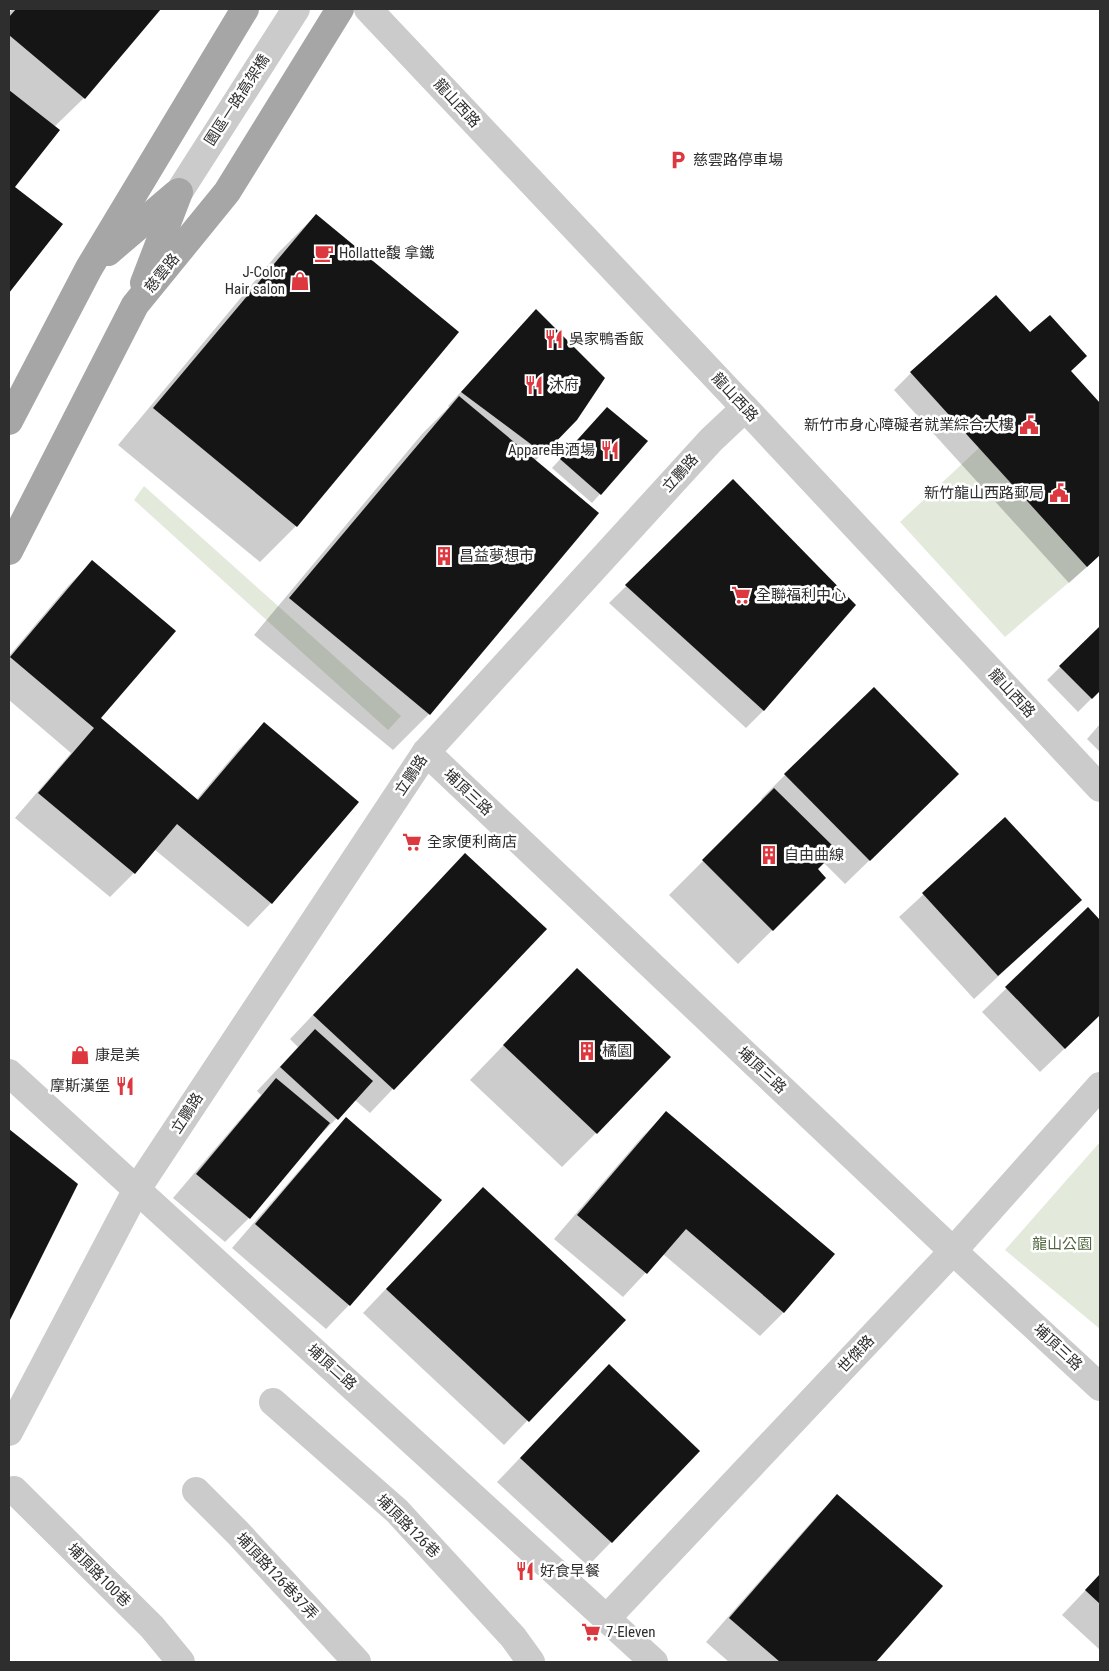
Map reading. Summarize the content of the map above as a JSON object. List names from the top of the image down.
{
  "streets": {
    "main road": ["慈雲路"],
    "street": [
      "園區一路高架橋",
      "龍山西路",
      "立鵬路",
      "埔頂三路",
      "世傑路",
      "埔頂二路",
      "埔頂路126巷",
      "埔頂路100巷",
      "埔頂路126巷37弄"
    ]
  },
  "crossings": [
    ["龍山西路", "立鵬路"],
    ["立鵬路", "埔頂三路"],
    ["立鵬路", "埔頂二路"],
    ["埔頂三路", "世傑路"],
    ["世傑路", "埔頂二路"]
  ],
  "parks": ["龍山公園"],
  "places": {
    "parking": ["慈雲路停車場"],
    "cafe": ["Hollatte馥 拿鐵"],
    "shop": ["J-Color Hair salon", "康是美"],
    "restaurant": [
      "吳家鴨香飯",
      "沐府",
      "Appare串酒場",
      "摩斯漢堡",
      "好食早餐"
    ],
    "public building": ["新竹市身心障礙者就業綜合大樓", "新竹龍山西路郵局"],
    "building": ["昌益夢想市", "自由曲線", "橘園"],
    "supermarket": ["全聯福利中心", "全家便利商店", "7-Eleven"]
  }
}
